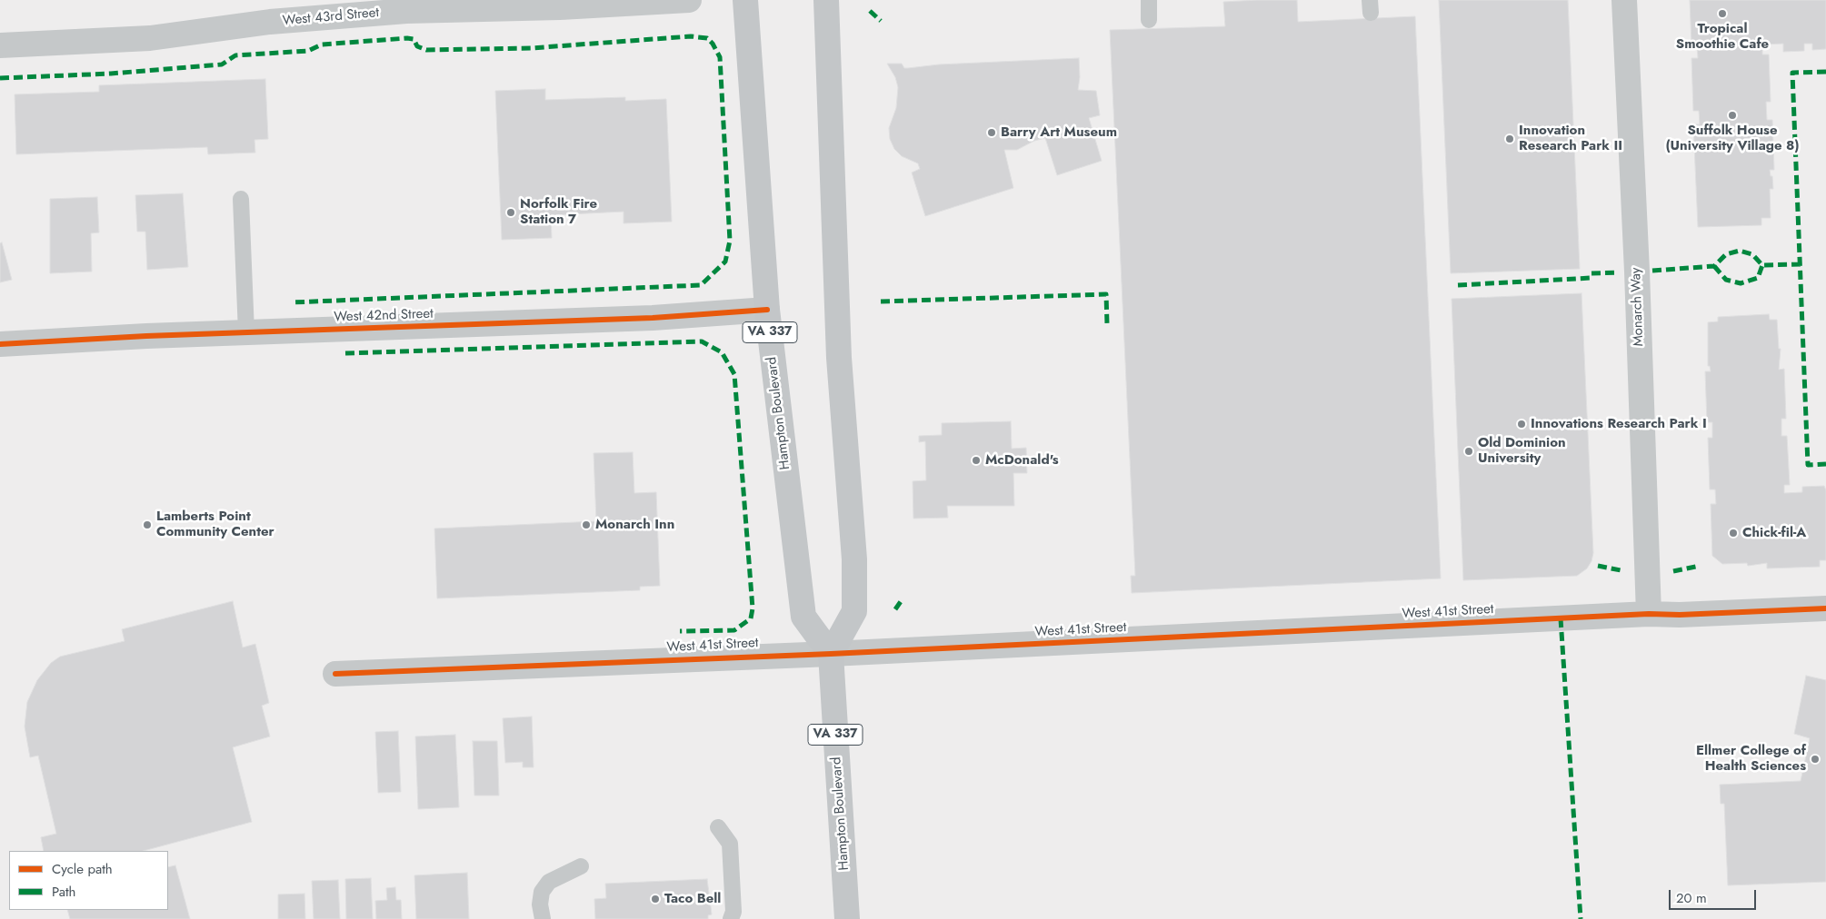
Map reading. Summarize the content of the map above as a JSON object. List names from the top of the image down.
{
  "streets": {
    "main road": ["VA 337", "Hampton Boulevard"],
    "street": [
      "West 43rd Street",
      "Monarch Way",
      "West 42nd Street",
      "West 41st Street"
    ]
  },
  "crossings": [
    ["Monarch Way", "West 41st Street"],
    ["West 42nd Street", "Hampton Boulevard"],
    ["Hampton Boulevard", "West 41st Street"]
  ],
  "places": [
    "Tropical Smoothie Cafe",
    "Suffolk House (University Village 8)",
    "Barry Art Museum",
    "Innovation Research Park II",
    "Norfolk Fire Station 7",
    "Innovations Research Park I",
    "Old Dominion University",
    "McDonald's",
    "Lamberts Point Community Center",
    "Monarch Inn",
    "Chick-fil-A",
    "Ellmer College of Health Sciences",
    "Taco Bell"
  ],
  "legend": ["Cycle path", "Path"],
  "scale_bar": "20 m"
}
